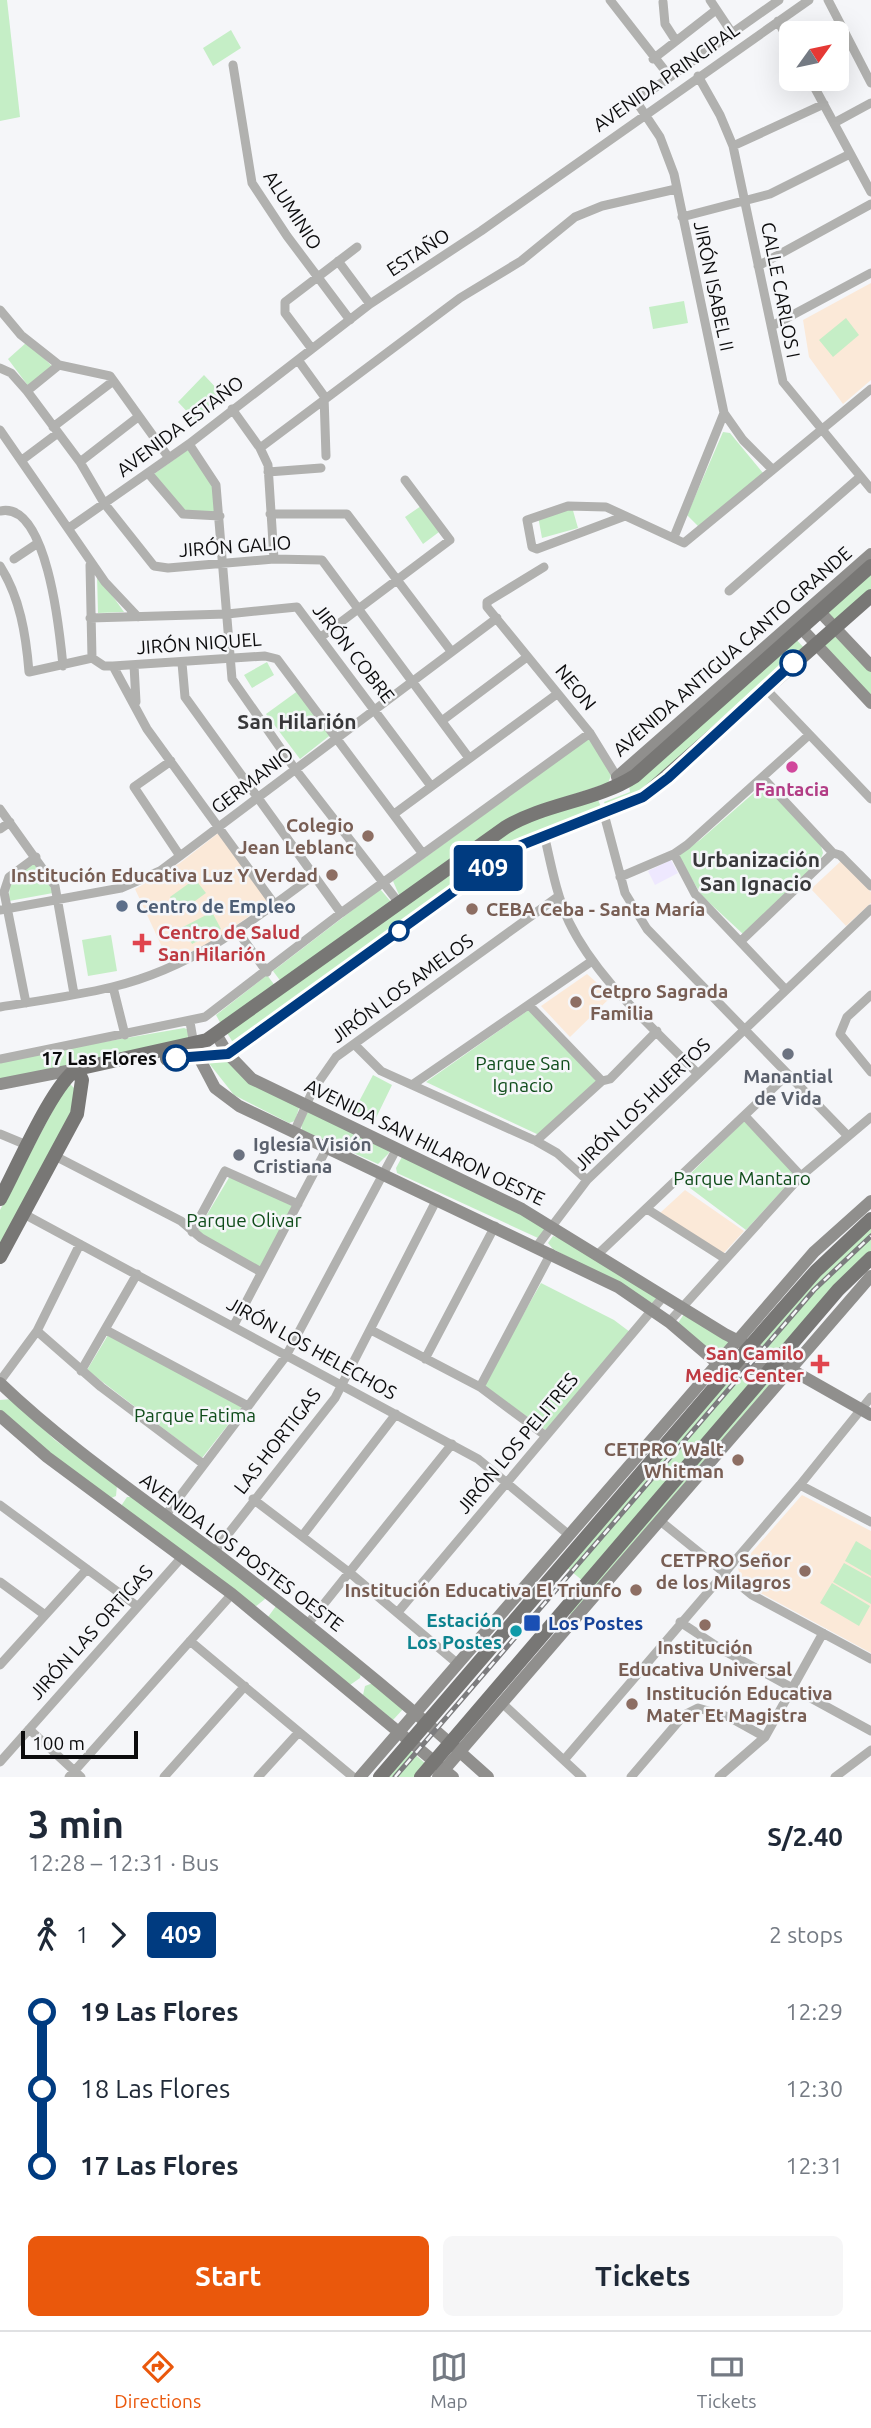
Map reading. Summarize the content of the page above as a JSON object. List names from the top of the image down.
{
  "streets": {
    "main road": ["AVENIDA ANTIGUA CANTO GRANDE", "AVENIDA SAN HILARON OESTE", "AVENIDA LOS POSTES OESTE"],
    "street": [
      "AVENIDA PRINCIPAL",
      "ALUMINIO",
      "ESTAÑO",
      "JIRÓN ISABEL II",
      "CALLE CARLOS I",
      "AVENIDA ESTAÑO",
      "JIRÓN GALIO",
      "JIRÓN NIQUEL",
      "JIRÓN COBRE",
      "NEON",
      "GERMANIO",
      "JIRÓN LOS AMELOS",
      "JIRÓN LOS HUERTOS",
      "JIRÓN LOS HELECHOS",
      "LAS HORTIGAS",
      "JIRÓN LOS PELITRES",
      "JIRÓN LAS ORTIGAS"
    ]
  },
  "crossings": [
    ["AVENIDA PRINCIPAL", "ESTAÑO"],
    ["AVENIDA PRINCIPAL", "JIRÓN ISABEL II"],
    ["AVENIDA PRINCIPAL", "CALLE CARLOS I"],
    ["ALUMINIO", "ESTAÑO"],
    ["ESTAÑO", "AVENIDA ESTAÑO"],
    ["AVENIDA ESTAÑO", "JIRÓN GALIO"],
    ["JIRÓN GALIO", "GERMANIO"],
    ["JIRÓN NIQUEL", "GERMANIO"],
    ["AVENIDA ANTIGUA CANTO GRANDE", "NEON"],
    ["JIRÓN COBRE", "GERMANIO"],
    ["NEON", "GERMANIO"],
    ["JIRÓN LOS AMELOS", "AVENIDA SAN HILARON OESTE"],
    ["JIRÓN LOS HUERTOS", "AVENIDA SAN HILARON OESTE"],
    ["AVENIDA SAN HILARON OESTE", "JIRÓN LOS PELITRES"],
    ["JIRÓN LOS HELECHOS", "LAS HORTIGAS"],
    ["JIRÓN LOS HELECHOS", "JIRÓN LOS PELITRES"],
    ["LAS HORTIGAS", "AVENIDA LOS POSTES OESTE"],
    ["AVENIDA LOS POSTES OESTE", "JIRÓN LAS ORTIGAS"]
  ],
  "districts": ["San Hilarión", "Urbanización San Ignacio"],
  "parks": [
    "Parque San Ignacio",
    "Parque Mantaro",
    "Parque Olivar",
    "Parque Fatima"
  ],
  "places": {
    "other": [
      "Fantacia",
      "Colegio Jean Leblanc",
      "Institución Educativa Luz Y Verdad",
      "Centro de Empleo",
      "CEBA Ceba - Santa María",
      "Cetpro Sagrada Familia",
      "Manantial de Vida",
      "17 Las Flores",
      "Iglesía Visión Cristiana",
      "CETPRO Walt Whitman",
      "CETPRO Señor de los Milagros",
      "Institución Educativa El Triunfo",
      "Institución Educativa Universal",
      "Estación Los Postes",
      "Institución Educativa Mater Et Magistra"
    ],
    "health": ["Centro de Salud San Hilarión", "San Camilo Medic Center"],
    "transit": ["Los Postes"]
  },
  "lines": ["bus line 409"],
  "scale_bar": "100 m",
  "north": "top right",
  "page": {
    "on_map": "409",
    "scale": "100 m",
    "heading": ["3 min", "12:28 – 12:31 · Bus", "S/2.40"],
    "legs": ["1", "409", "2 stops"],
    "list": [
      {
        "name": "19 Las Flores",
        "value": "12:29"
      },
      {
        "name": "18 Las Flores",
        "value": "12:30"
      },
      {
        "name": "17 Las Flores",
        "value": "12:31"
      }
    ],
    "buttons": ["Start", "Tickets"],
    "tabs": ["Directions", "Map", "Tickets"]
  }
}
